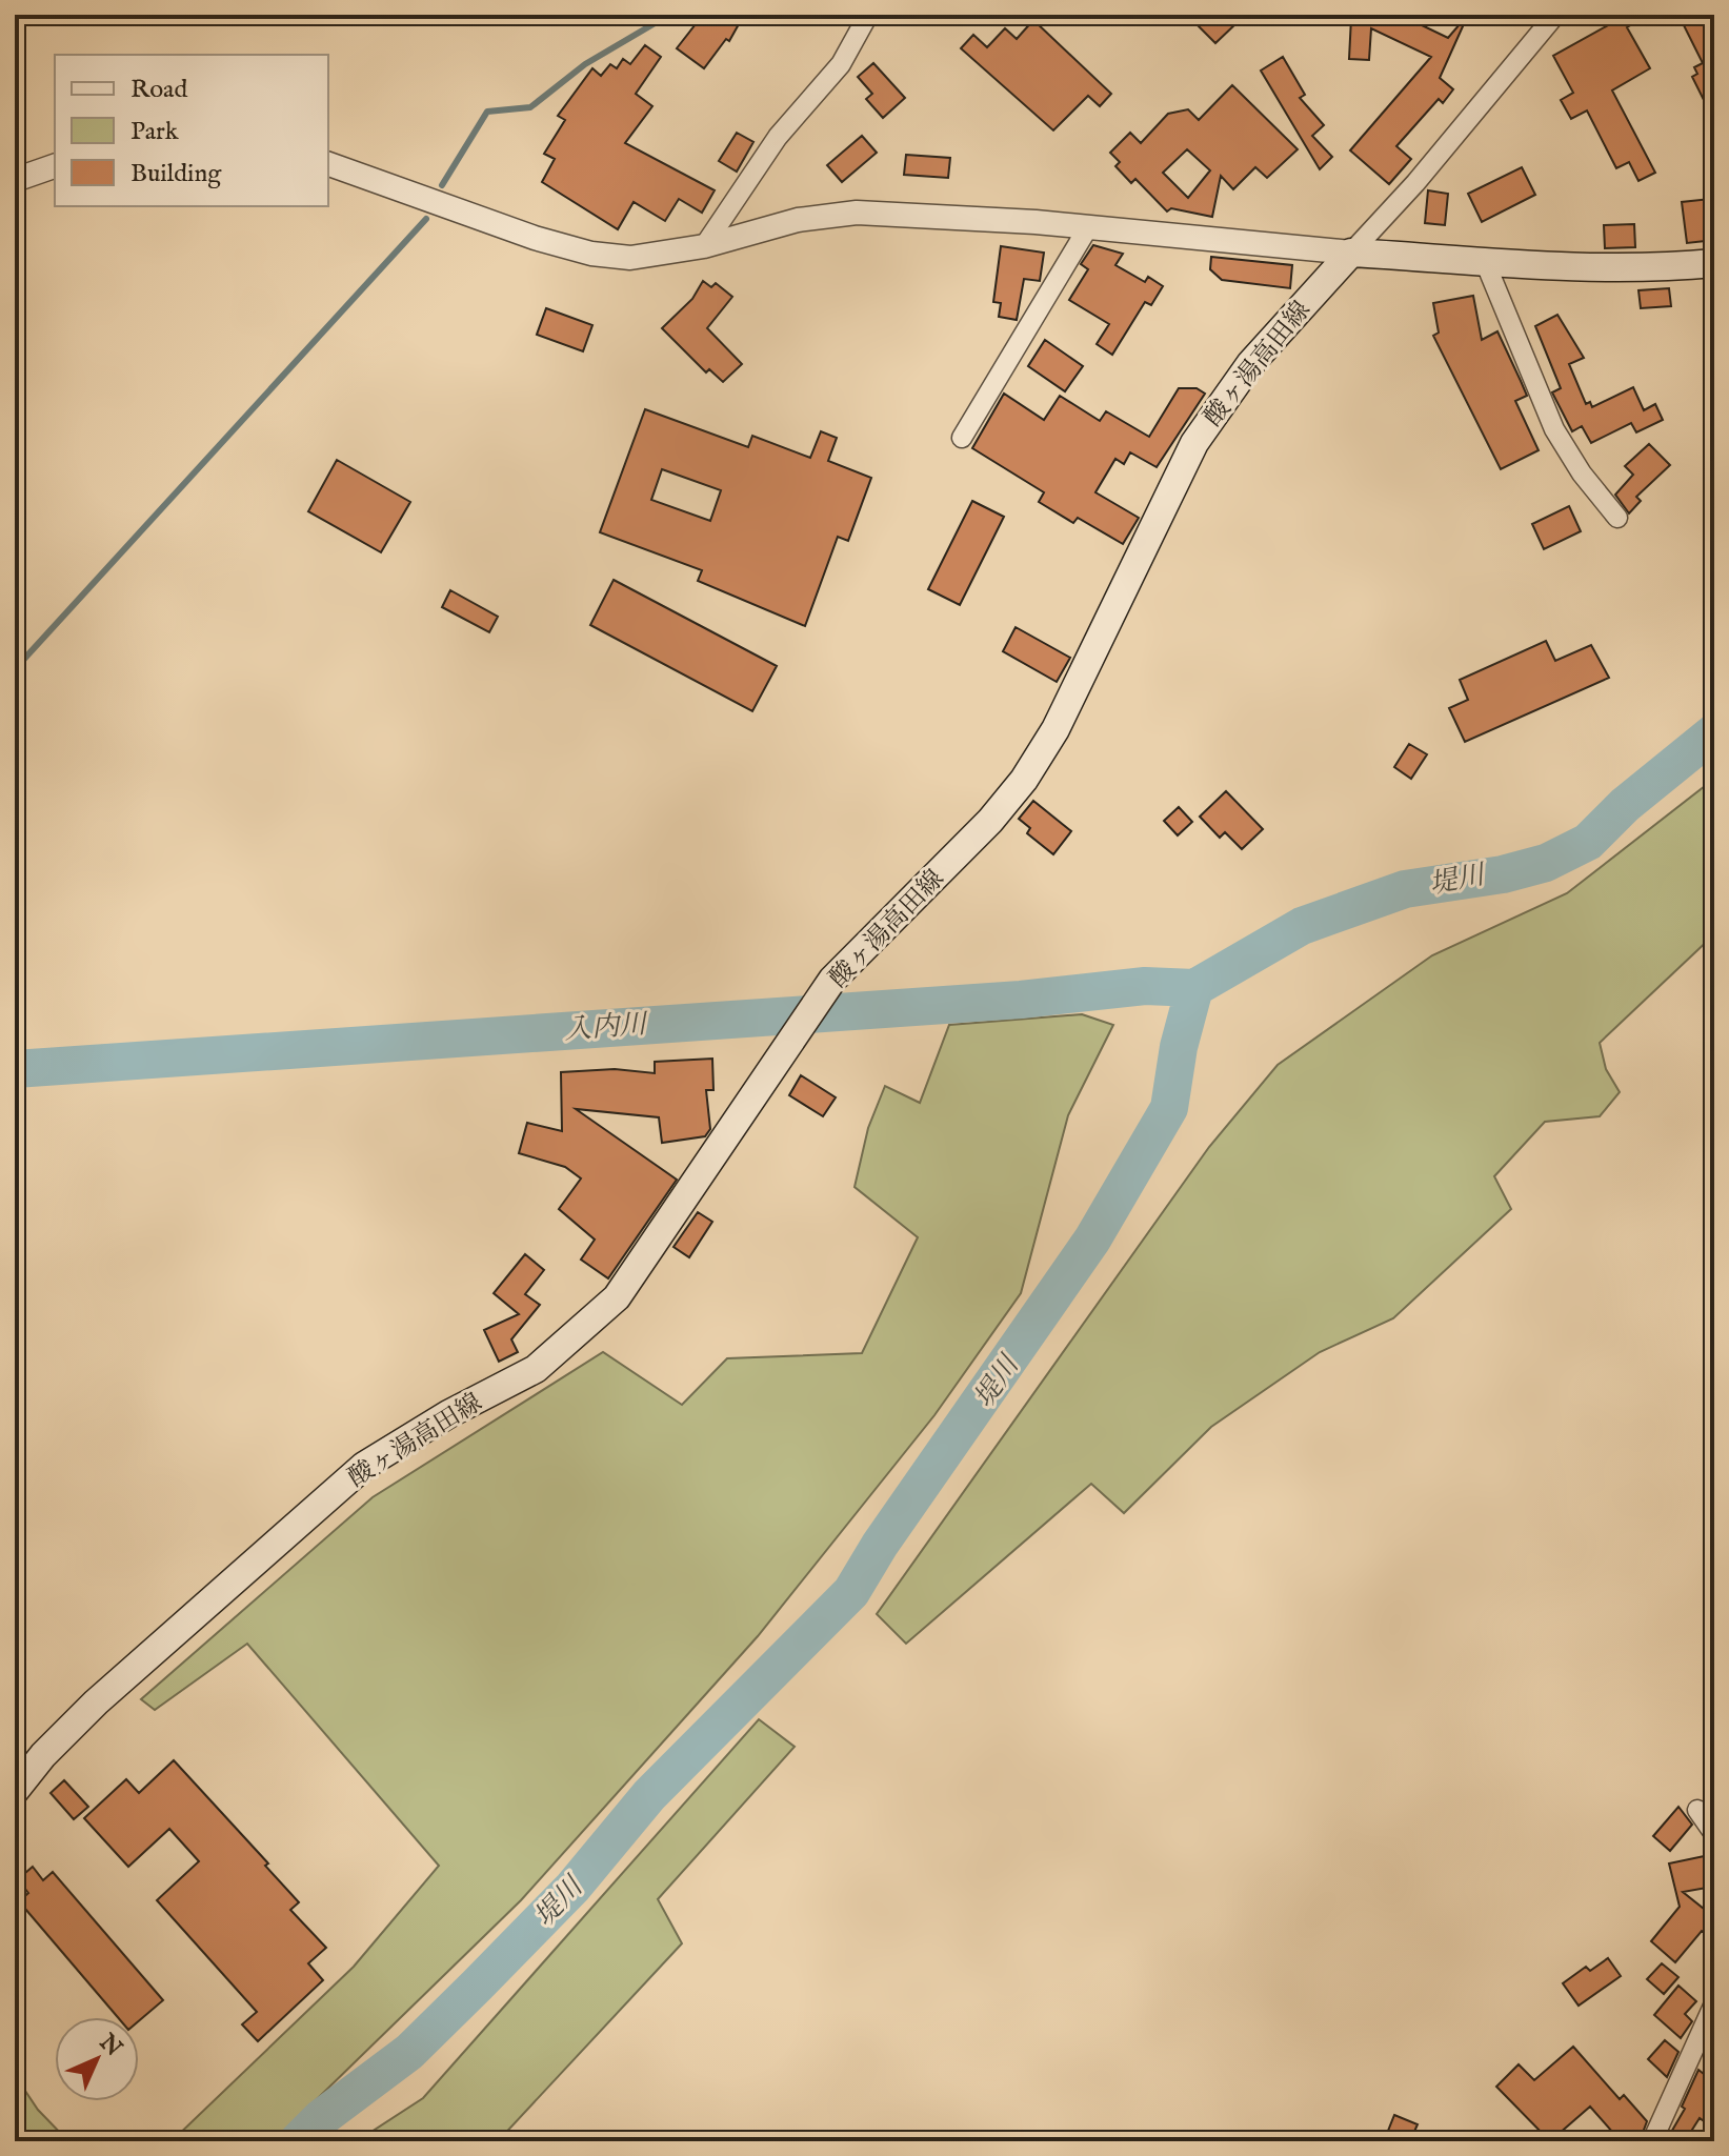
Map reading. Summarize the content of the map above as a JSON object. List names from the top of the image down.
{
  "streets": {
    "main road": ["酸ヶ湯高田線"]
  },
  "water": ["堤川", "入内川"],
  "legend": ["Road", "Park", "Building"],
  "north": "top right"
}
